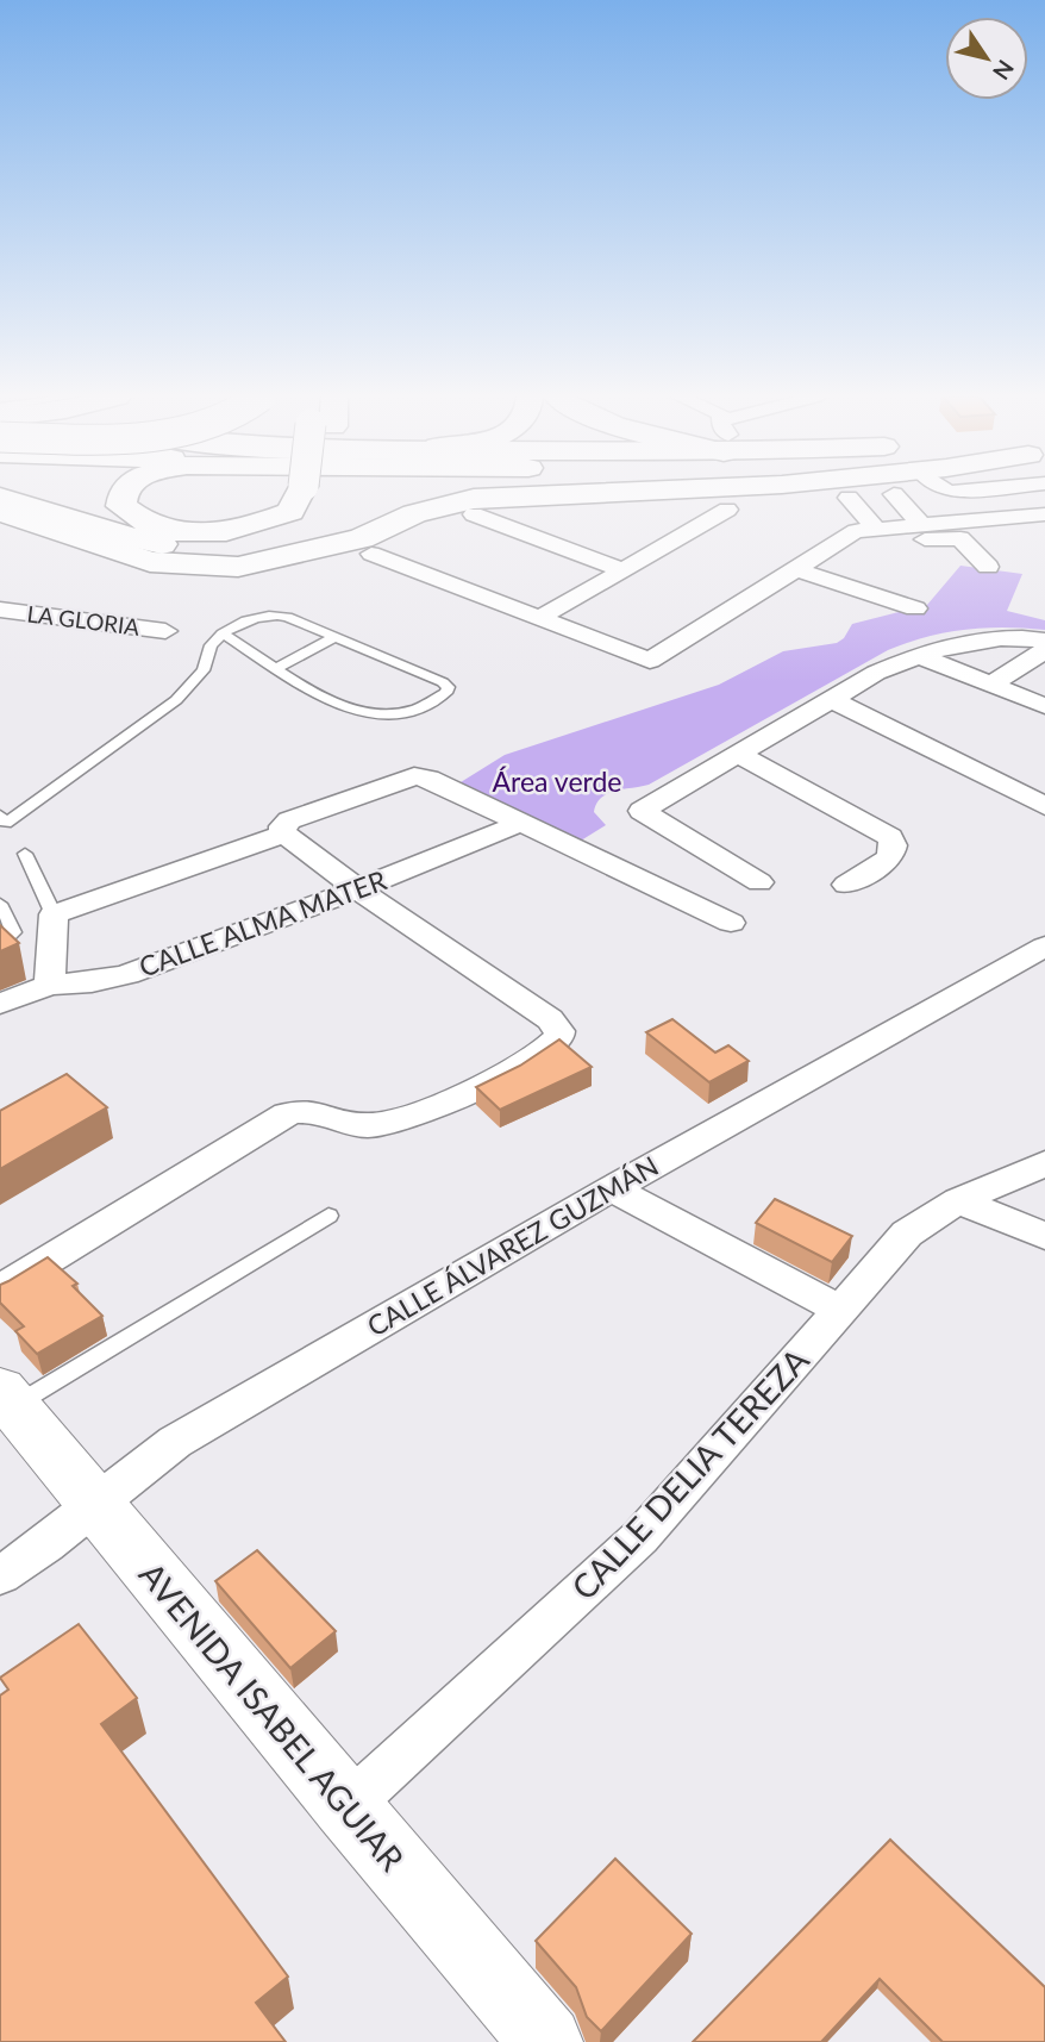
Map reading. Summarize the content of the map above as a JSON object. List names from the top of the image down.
{
  "streets": {
    "main road": ["AVENIDA ISABEL AGUIAR"],
    "street": [
      "LA GLORIA",
      "CALLE ALMA MATER",
      "CALLE ÁLVAREZ GUZMÁN",
      "CALLE DELIA TEREZA"
    ]
  },
  "crossings": [
    ["CALLE ÁLVAREZ GUZMÁN", "AVENIDA ISABEL AGUIAR"],
    ["CALLE DELIA TEREZA", "AVENIDA ISABEL AGUIAR"]
  ],
  "parks": ["Área verde"],
  "north": "bottom right"
}
